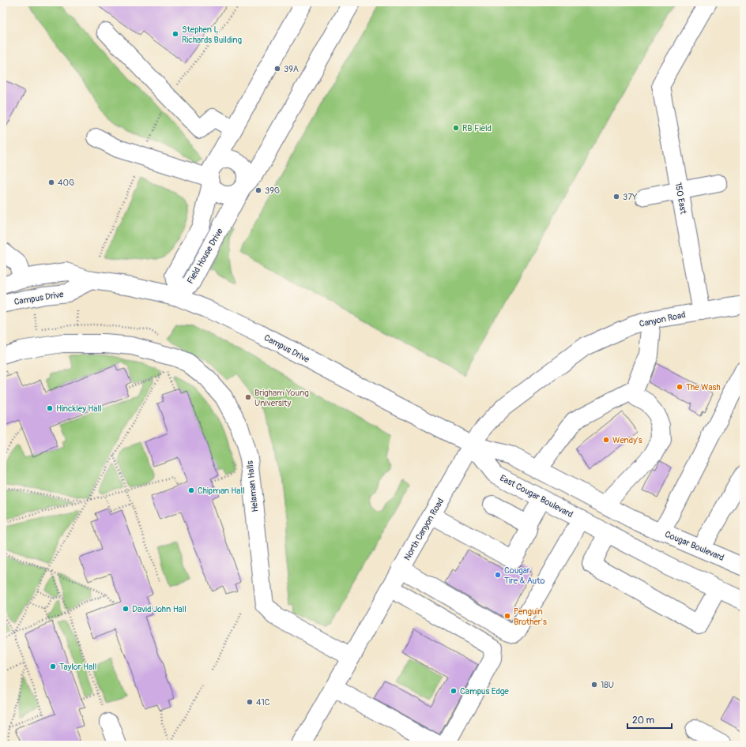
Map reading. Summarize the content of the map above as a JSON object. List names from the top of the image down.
{
  "streets": {
    "main road": [
      "150 East",
      "Field House Drive",
      "Campus Drive",
      "Canyon Road",
      "Helaman Halls",
      "East Cougar Boulevard",
      "North Canyon Road",
      "Cougar Boulevard"
    ]
  },
  "crossings": [
    ["150 East", "Canyon Road"],
    ["Field House Drive", "Campus Drive"],
    ["Campus Drive", "East Cougar Boulevard"],
    ["Campus Drive", "North Canyon Road"],
    ["Canyon Road", "North Canyon Road"],
    ["Helaman Halls", "North Canyon Road"],
    ["East Cougar Boulevard", "North Canyon Road"]
  ],
  "places": [
    "Stephen L. Richards Building",
    "39A",
    "RB Field",
    "40G",
    "39G",
    "37Y",
    "The Wash",
    "Brigham Young University",
    "Hinckley Hall",
    "Wendy's",
    "Chipman Hall",
    "Cougar Tire & Auto",
    "David John Hall",
    "Penguin Brother's",
    "Taylor Hall",
    "18U",
    "Campus Edge",
    "41C"
  ],
  "scale_bar": "20 m"
}
